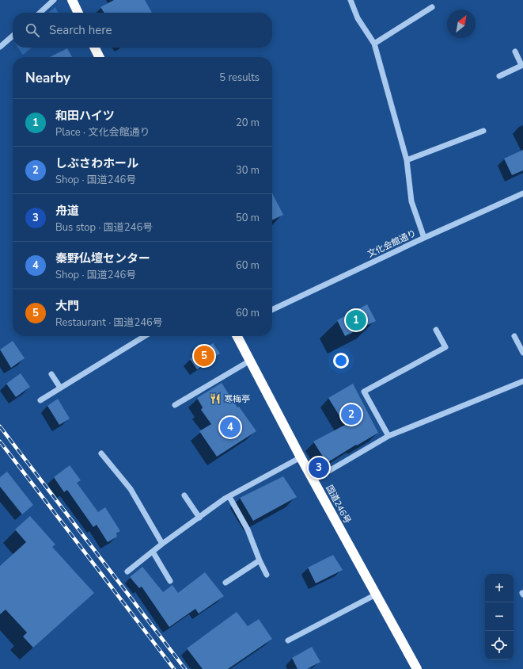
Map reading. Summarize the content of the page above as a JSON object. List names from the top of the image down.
{
  "streets": {
    "highway": ["国道246号"],
    "street": ["文化会館通り"]
  },
  "places": {
    "restaurant": ["寒梅亭"]
  },
  "north": "top right",
  "page": {
    "search": "Search here",
    "heading": ["Nearby", "5 results"],
    "list": [
      {
        "mark": "1",
        "name": "和田ハイツ",
        "note": "Place · 文化会館通り",
        "value": "20 m"
      },
      {
        "mark": "2",
        "name": "しぶさわホール",
        "note": "Shop · 国道246号",
        "value": "30 m"
      },
      {
        "mark": "3",
        "name": "舟道",
        "note": "Bus stop · 国道246号",
        "value": "50 m"
      },
      {
        "mark": "4",
        "name": "秦野仏壇センター",
        "note": "Shop · 国道246号",
        "value": "60 m"
      },
      {
        "mark": "5",
        "name": "大門",
        "note": "Restaurant · 国道246号",
        "value": "60 m"
      }
    ],
    "pins": [
      "1",
      "5",
      "2",
      "4",
      "3"
    ],
    "map_buttons": ["+", "−"]
  }
}
